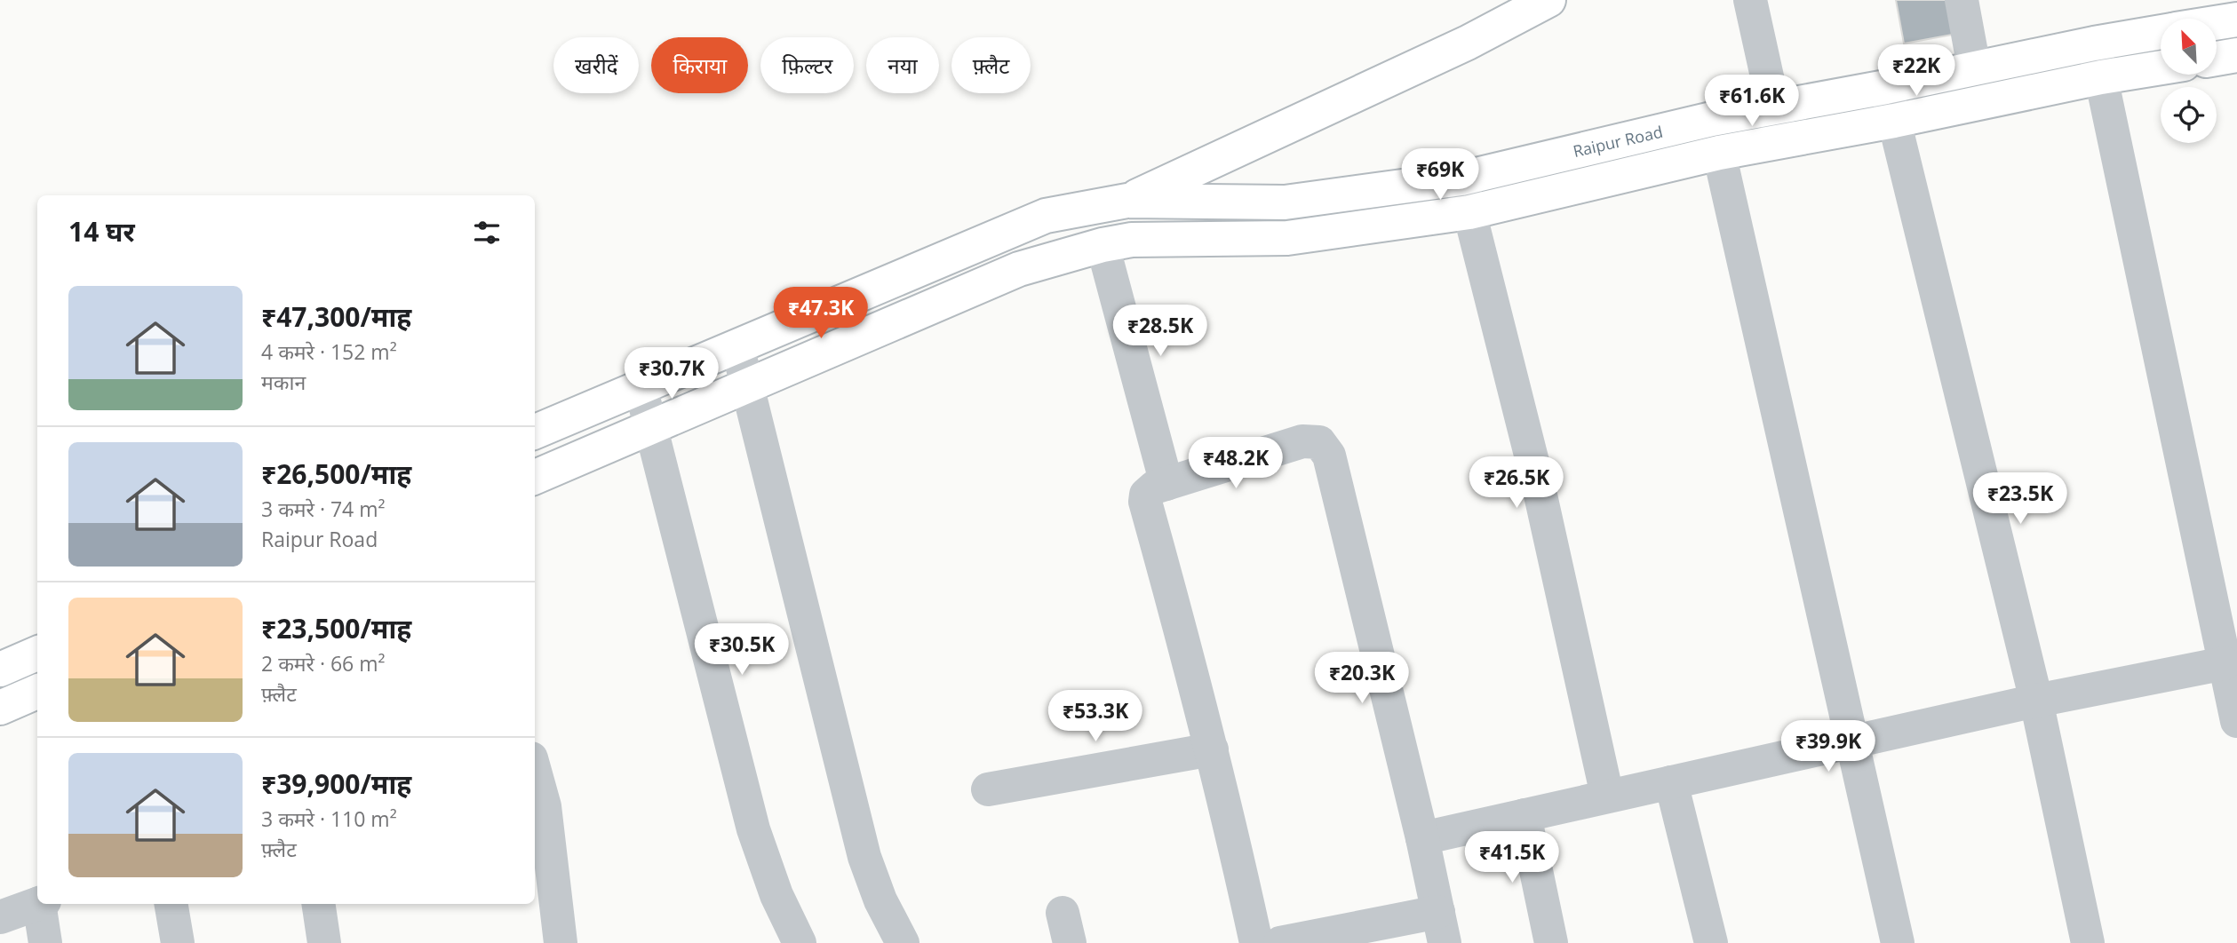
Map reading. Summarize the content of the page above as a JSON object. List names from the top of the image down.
{
  "streets": {
    "main road": ["Raipur Road"]
  },
  "north": "top left",
  "page": {
    "chip": [
      "खरीदें",
      "किराया",
      "फ़िल्टर",
      "नया",
      "फ़्लैट"
    ],
    "price": [
      "₹22K",
      "₹61.6K",
      "₹69K",
      "₹47.3K",
      "₹28.5K",
      "₹30.7K",
      "₹48.2K",
      "₹26.5K",
      "₹23.5K",
      "₹30.5K",
      "₹20.3K",
      "₹53.3K",
      "₹39.9K",
      "₹41.5K"
    ],
    "heading": "14 घर",
    "list": [
      {
        "name": "₹47,300/माह",
        "note": "4 कमरे · 152 m² · मकान"
      },
      {
        "name": "₹26,500/माह",
        "note": "3 कमरे · 74 m² · Raipur Road"
      },
      {
        "name": "₹23,500/माह",
        "note": "2 कमरे · 66 m² · फ़्लैट"
      },
      {
        "name": "₹39,900/माह",
        "note": "3 कमरे · 110 m² · फ़्लैट"
      }
    ]
  }
}
